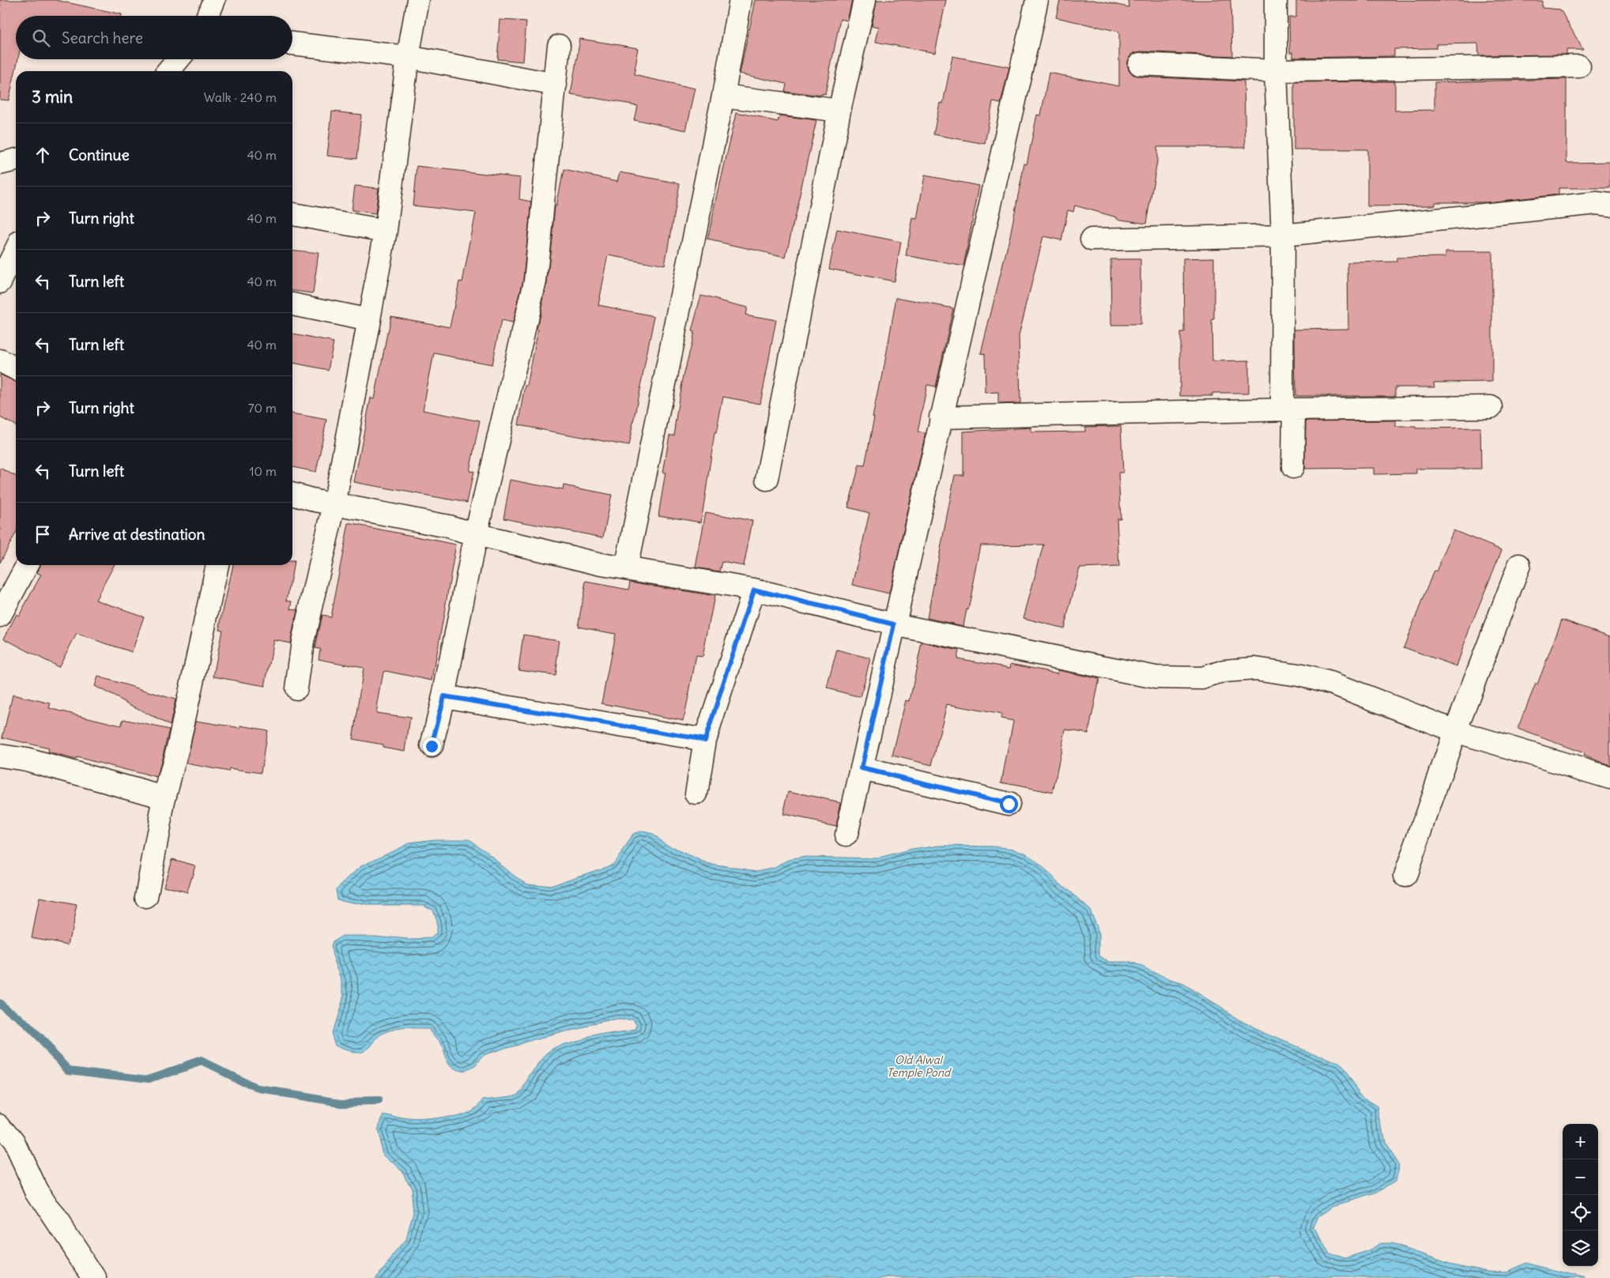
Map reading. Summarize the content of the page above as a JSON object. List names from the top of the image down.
{
  "water": ["Old Alwal Temple Pond"],
  "page": {
    "search": "Search here",
    "heading": ["3 min", "Walk · 240 m"],
    "list": [
      ["Continue", "40 m"],
      ["Turn right", "40 m"],
      ["Turn left", "40 m"],
      ["Turn left", "40 m"],
      ["Turn right", "70 m"],
      ["Turn left", "10 m"],
      "Arrive at destination"
    ],
    "map_buttons": ["+", "−"]
  }
}
